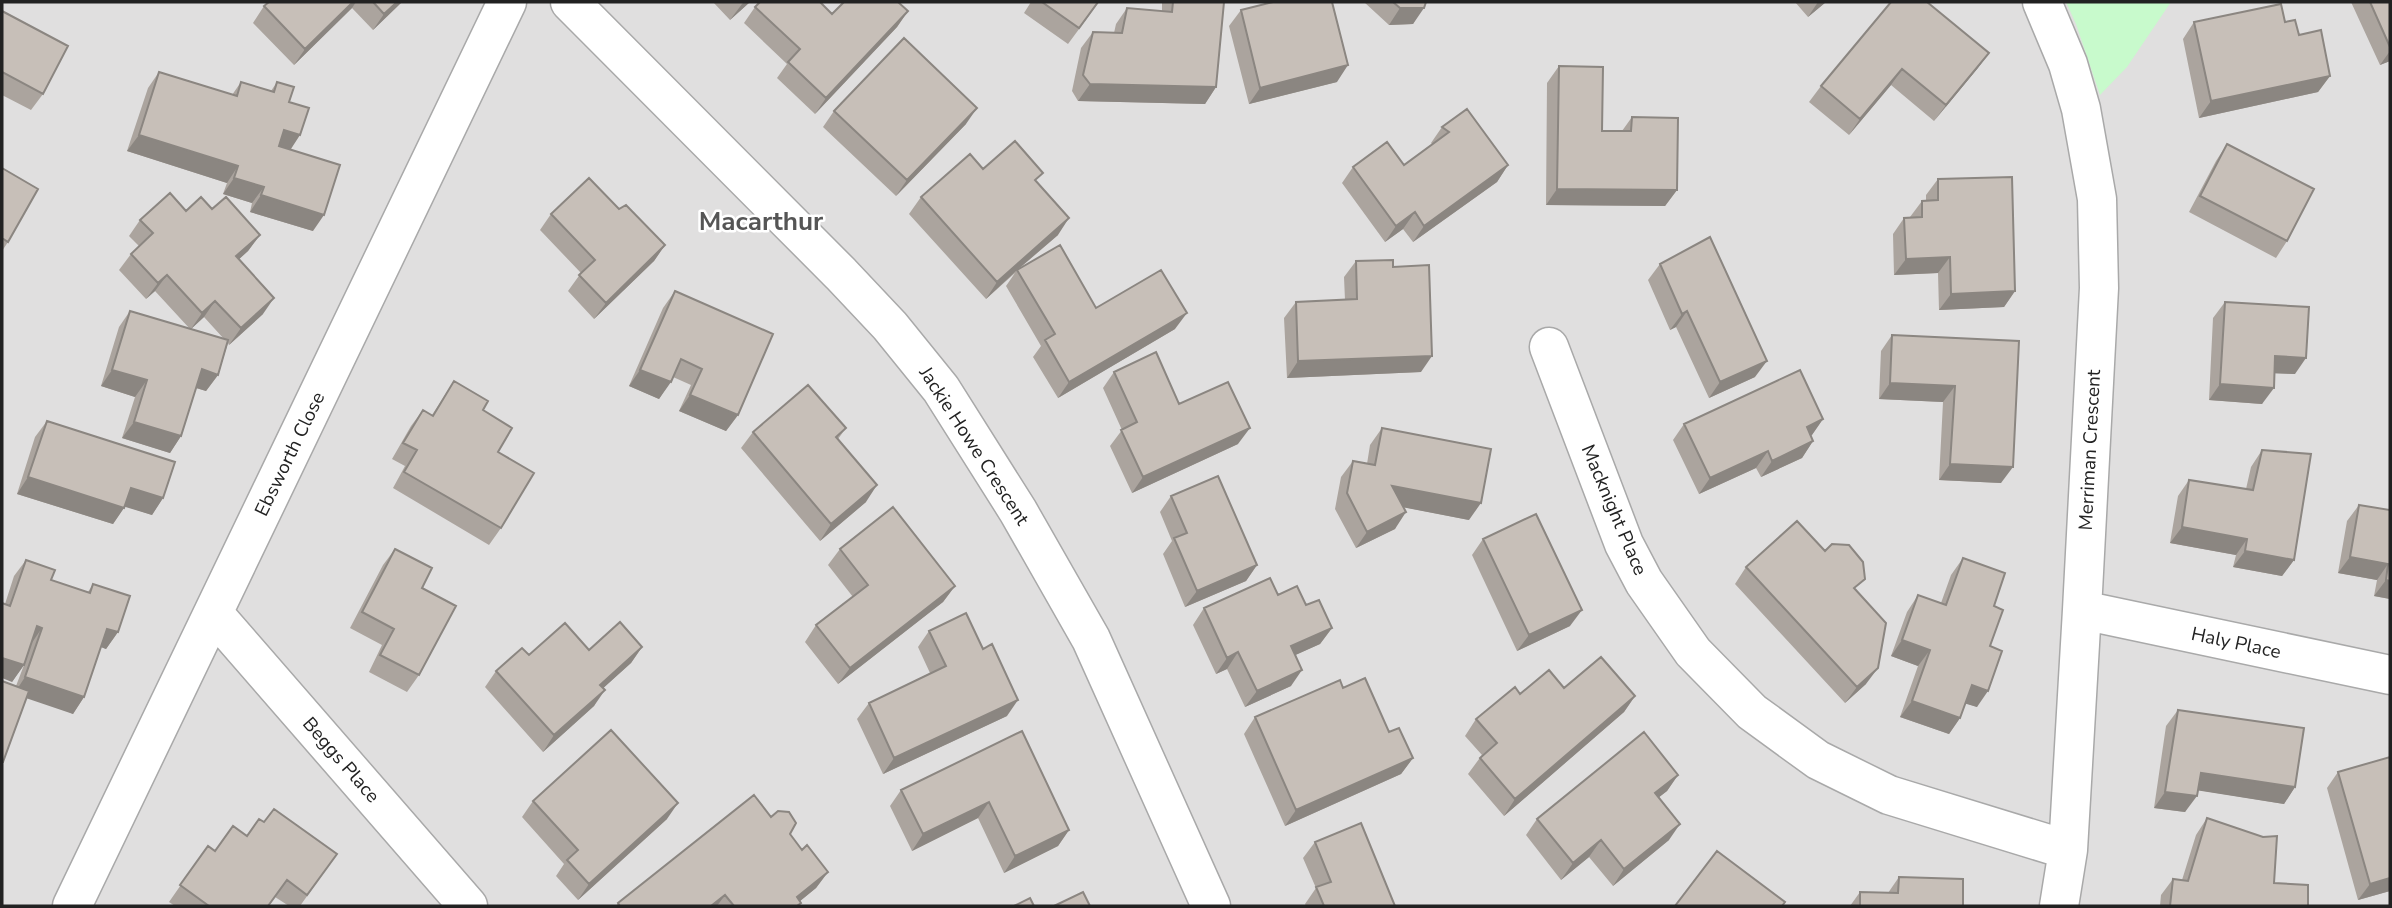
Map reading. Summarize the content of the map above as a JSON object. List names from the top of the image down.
{
  "streets": {
    "street": [
      "Jackie Howe Crescent",
      "Merriman Crescent",
      "Ebsworth Close",
      "Macknight Place",
      "Haly Place",
      "Beggs Place"
    ]
  },
  "crossings": [
    ["Merriman Crescent", "Macknight Place"],
    ["Merriman Crescent", "Haly Place"],
    ["Ebsworth Close", "Beggs Place"]
  ],
  "districts": ["Macarthur"]
}
